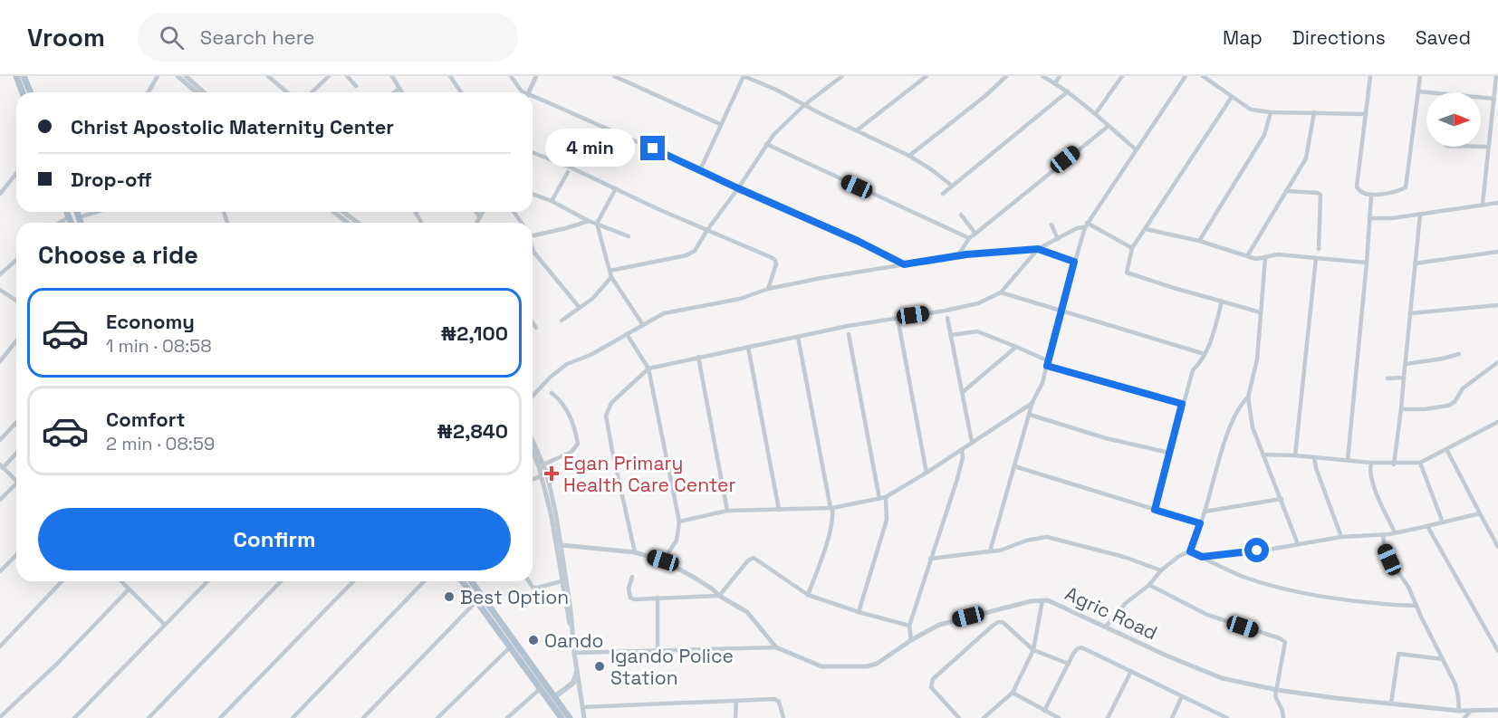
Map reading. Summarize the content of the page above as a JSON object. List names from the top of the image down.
{
  "streets": {
    "street": ["Agric Road"]
  },
  "places": {
    "health": ["Egan Primary Health Care Center"],
    "other": ["Best Option", "Oando", "Igando Police Station"]
  },
  "north": "right",
  "page": {
    "header": "Vroom",
    "search": "Search here",
    "nav": ["Map", "Directions", "Saved"],
    "banner": ["Christ Apostolic Maternity Center", "Drop-off"],
    "bubble": "4 min",
    "heading": "Choose a ride",
    "list": [
      {
        "name": "Economy",
        "note": "1 min · 08:58",
        "value": "₦2,100"
      },
      {
        "name": "Comfort",
        "note": "2 min · 08:59",
        "value": "₦2,840"
      }
    ],
    "buttons": "Confirm"
  }
}
